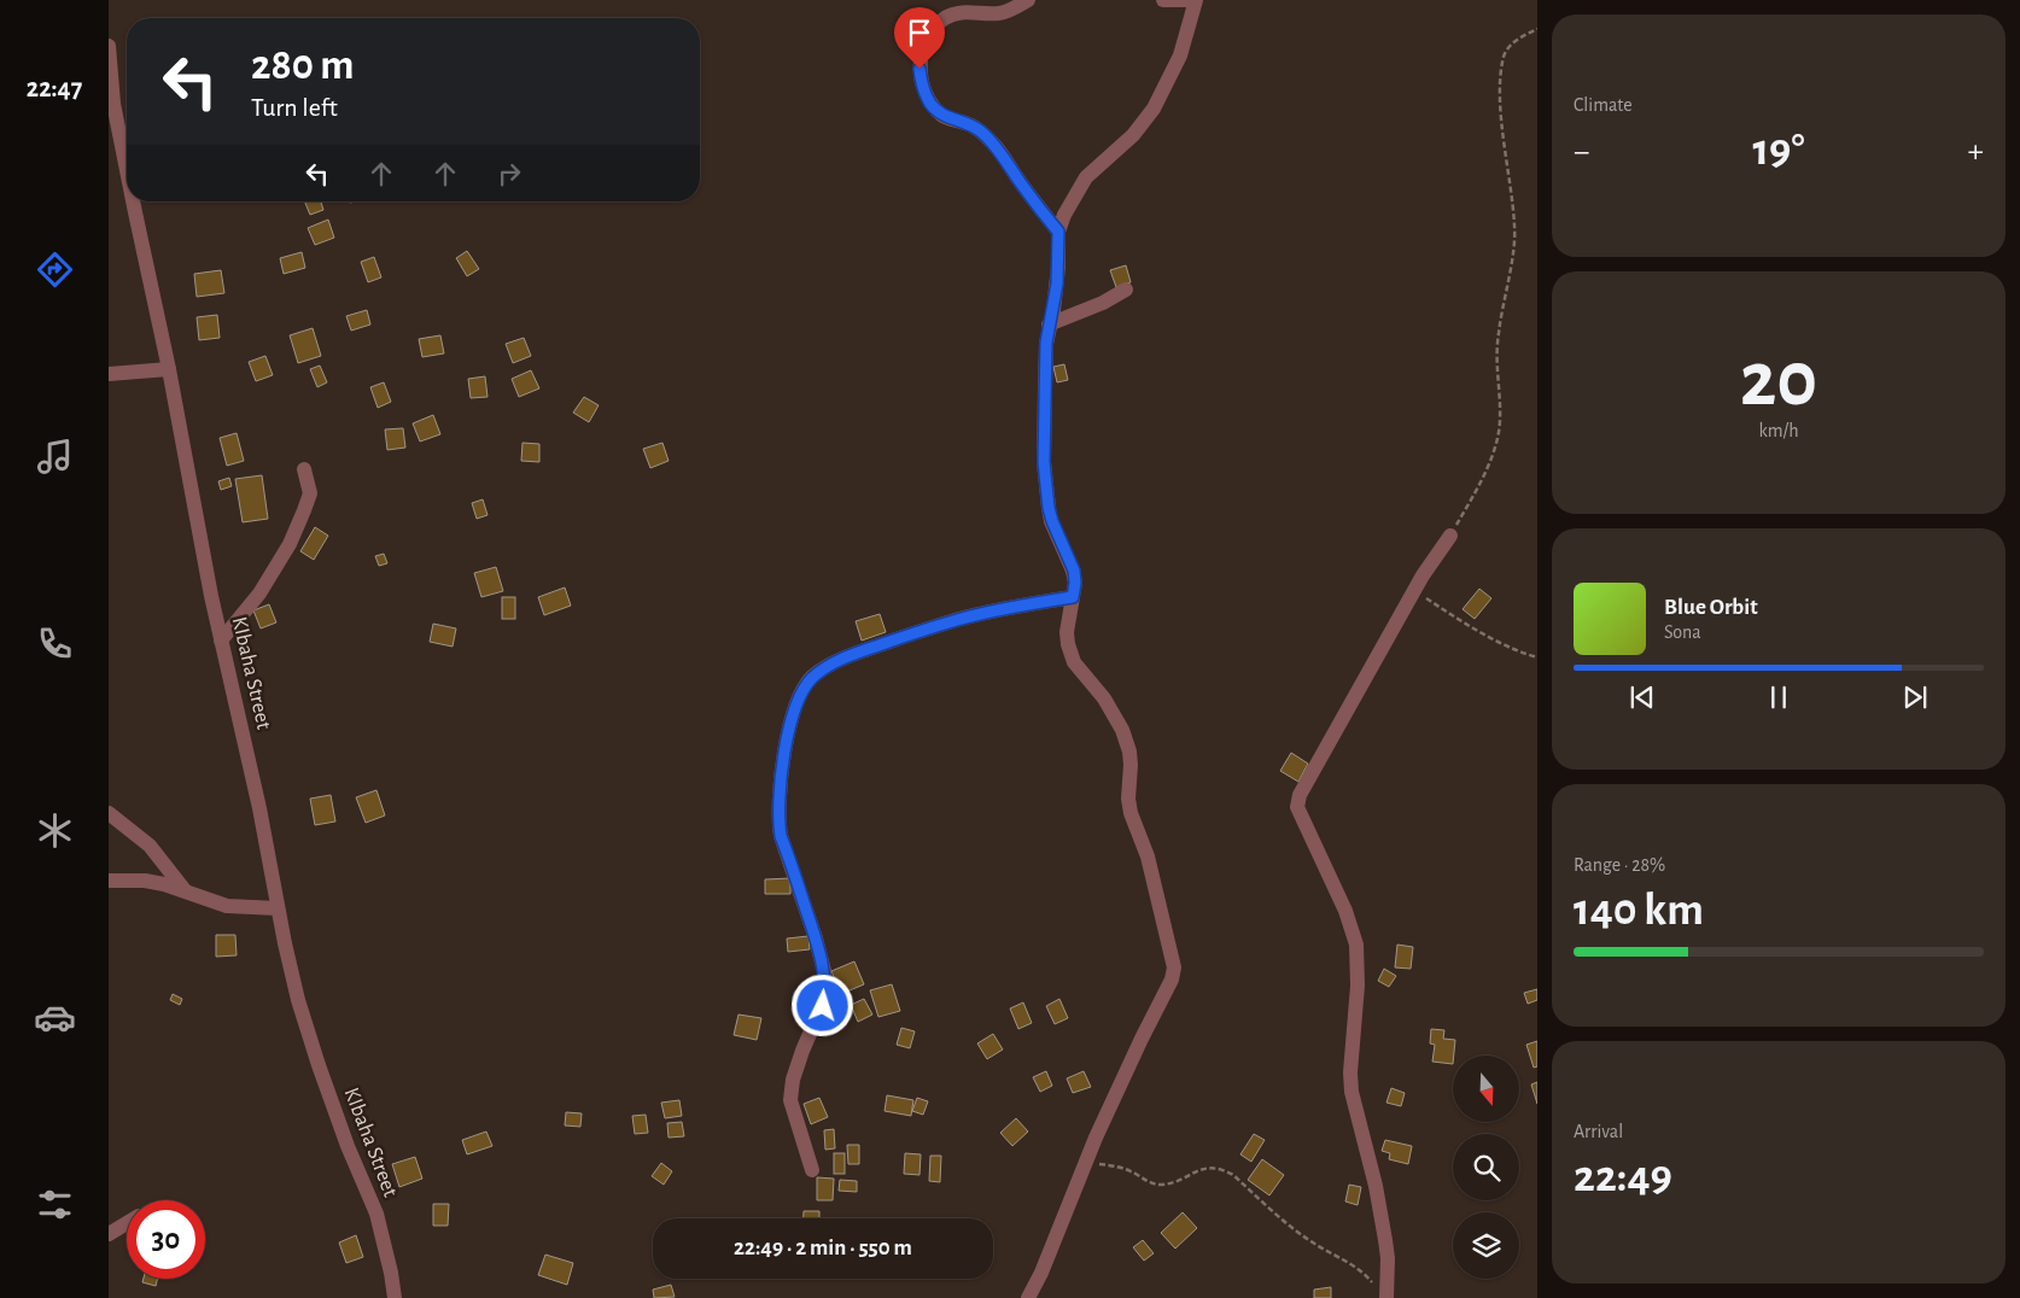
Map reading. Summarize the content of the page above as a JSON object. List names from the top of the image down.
{
  "streets": {
    "street": ["KIbaha Street"]
  },
  "north": "bottom",
  "page": {
    "tabs": "22:47",
    "tile": [
      "Climate",
      ["20", "km/h"],
      ["Range · 28%", "140 km"],
      ["Arrival", "22:49"]
    ],
    "turn": ["280 m", "Turn left"],
    "heat": ["−", "19°", "+"],
    "song": ["Blue Orbit", "Sona"],
    "limit": "30",
    "trip": "22:49 · 2 min · 550 m"
  }
}
